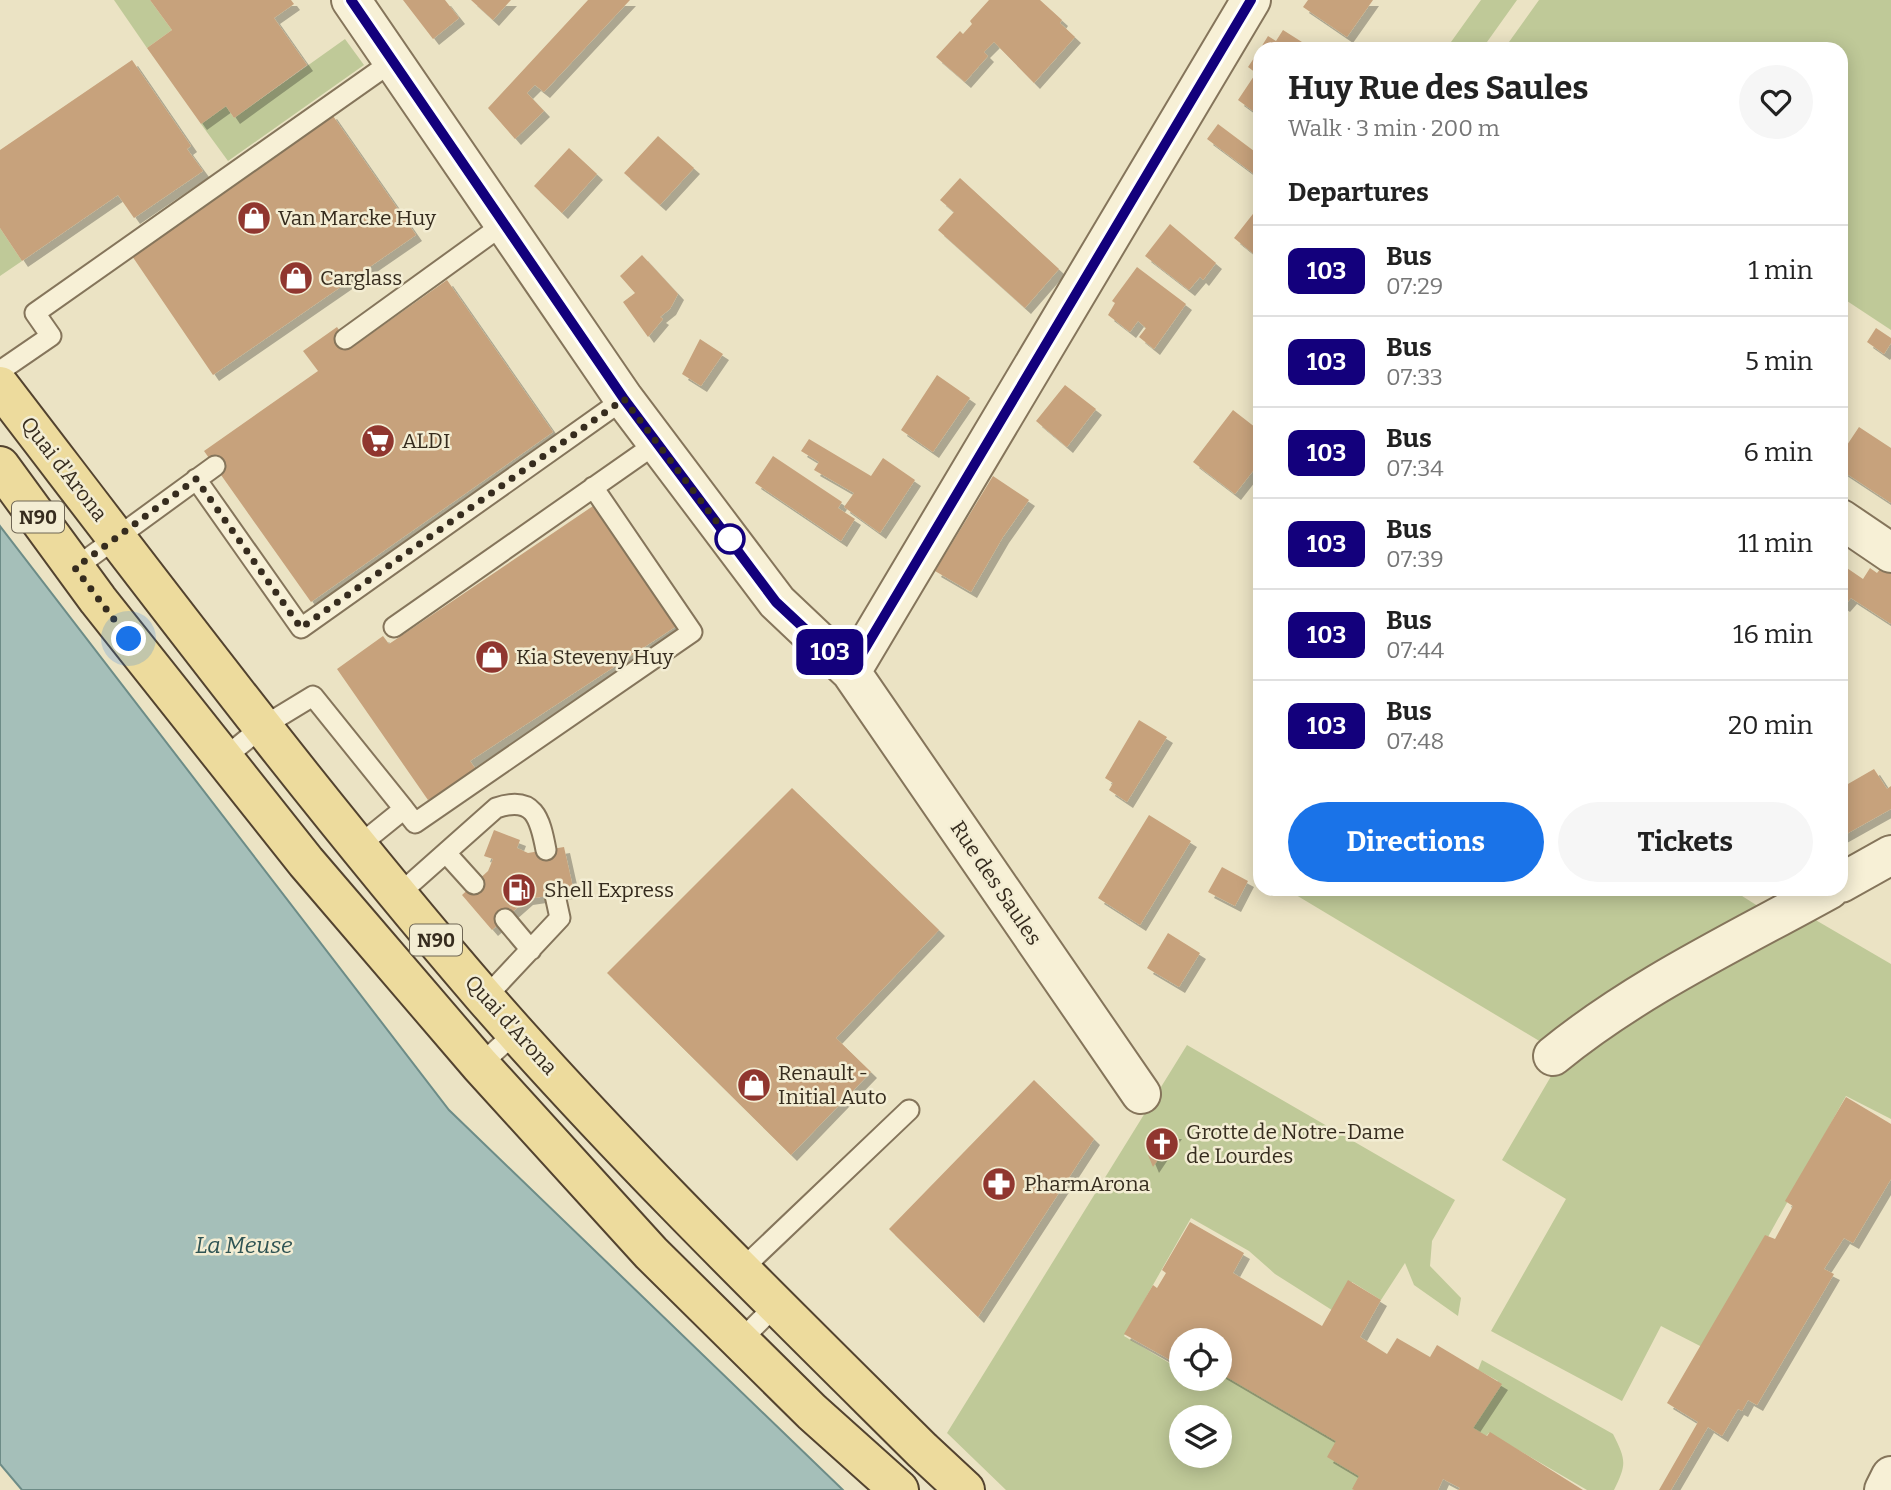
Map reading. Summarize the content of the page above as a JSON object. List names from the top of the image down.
{
  "streets": {
    "main road": ["Quai d'Arona", "N90"],
    "street": ["Rue des Saules"]
  },
  "water": ["La Meuse"],
  "places": {
    "shop": [
      "Van Marcke Huy",
      "Carglass",
      "Kia Steveny Huy",
      "Renault - Initial Auto"
    ],
    "supermarket": ["ALDI"],
    "fuel station": ["Shell Express"],
    "church": ["Grotte de Notre-Dame de Lourdes"],
    "pharmacy": ["PharmArona"]
  },
  "lines": ["bus line 103"],
  "page": {
    "on_map": "103",
    "heading": [
      ["Huy Rue des Saules", "Walk · 3 min · 200 m"],
      "Departures"
    ],
    "list": [
      {
        "mark": "103",
        "name": "Bus",
        "note": "07:29",
        "value": "1 min"
      },
      {
        "mark": "103",
        "name": "Bus",
        "note": "07:33",
        "value": "5 min"
      },
      {
        "mark": "103",
        "name": "Bus",
        "note": "07:34",
        "value": "6 min"
      },
      {
        "mark": "103",
        "name": "Bus",
        "note": "07:39",
        "value": "11 min"
      },
      {
        "mark": "103",
        "name": "Bus",
        "note": "07:44",
        "value": "16 min"
      },
      {
        "mark": "103",
        "name": "Bus",
        "note": "07:48",
        "value": "20 min"
      }
    ],
    "buttons": ["Directions", "Tickets"]
  }
}
